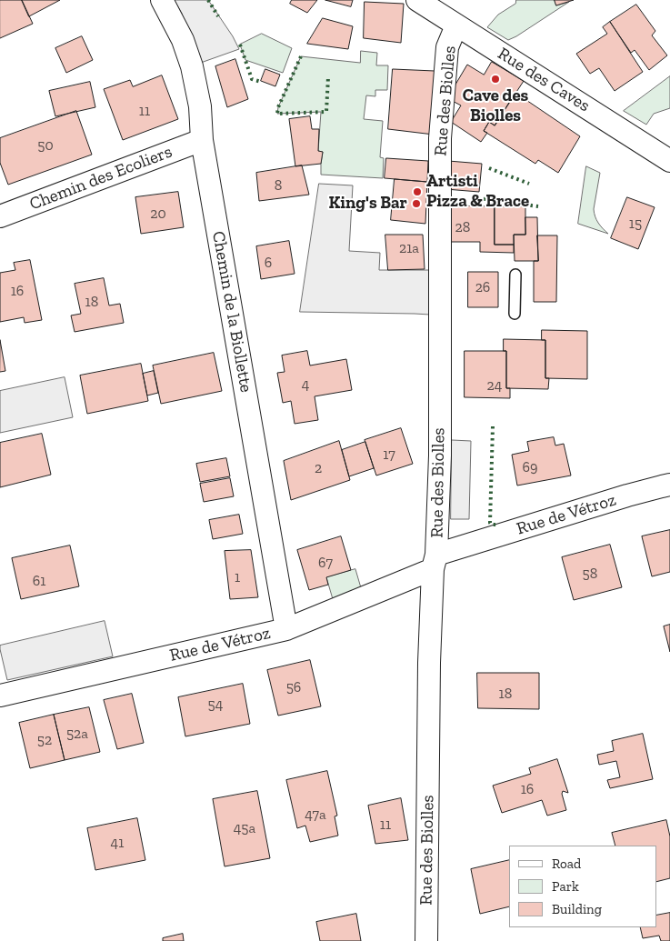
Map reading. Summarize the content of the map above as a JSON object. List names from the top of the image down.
{
  "streets": {
    "street": [
      "Rue des Caves",
      "Rue des Biolles",
      "Chemin des Ecoliers",
      "Chemin de la Biollette",
      "Rue de Vétroz"
    ]
  },
  "crossings": [
    ["Rue des Caves", "Rue des Biolles"],
    ["Rue des Biolles", "Rue de Vétroz"],
    ["Chemin des Ecoliers", "Chemin de la Biollette"],
    ["Chemin de la Biollette", "Rue de Vétroz"]
  ],
  "places": ["Cave des Biolles", "Artisti Pizza & Brace", "King's Bar"],
  "house_numbers": [
    "11",
    "50",
    "8",
    "20",
    "15",
    "28",
    "21a",
    "6",
    "26",
    "16",
    "18",
    "4",
    "24",
    "17",
    "69",
    "2",
    "67",
    "58",
    "1",
    "61",
    "56",
    "18",
    "54",
    "52a",
    "52",
    "16",
    "47a",
    "11",
    "45a",
    "41"
  ],
  "legend": ["Road", "Park", "Building"]
}
